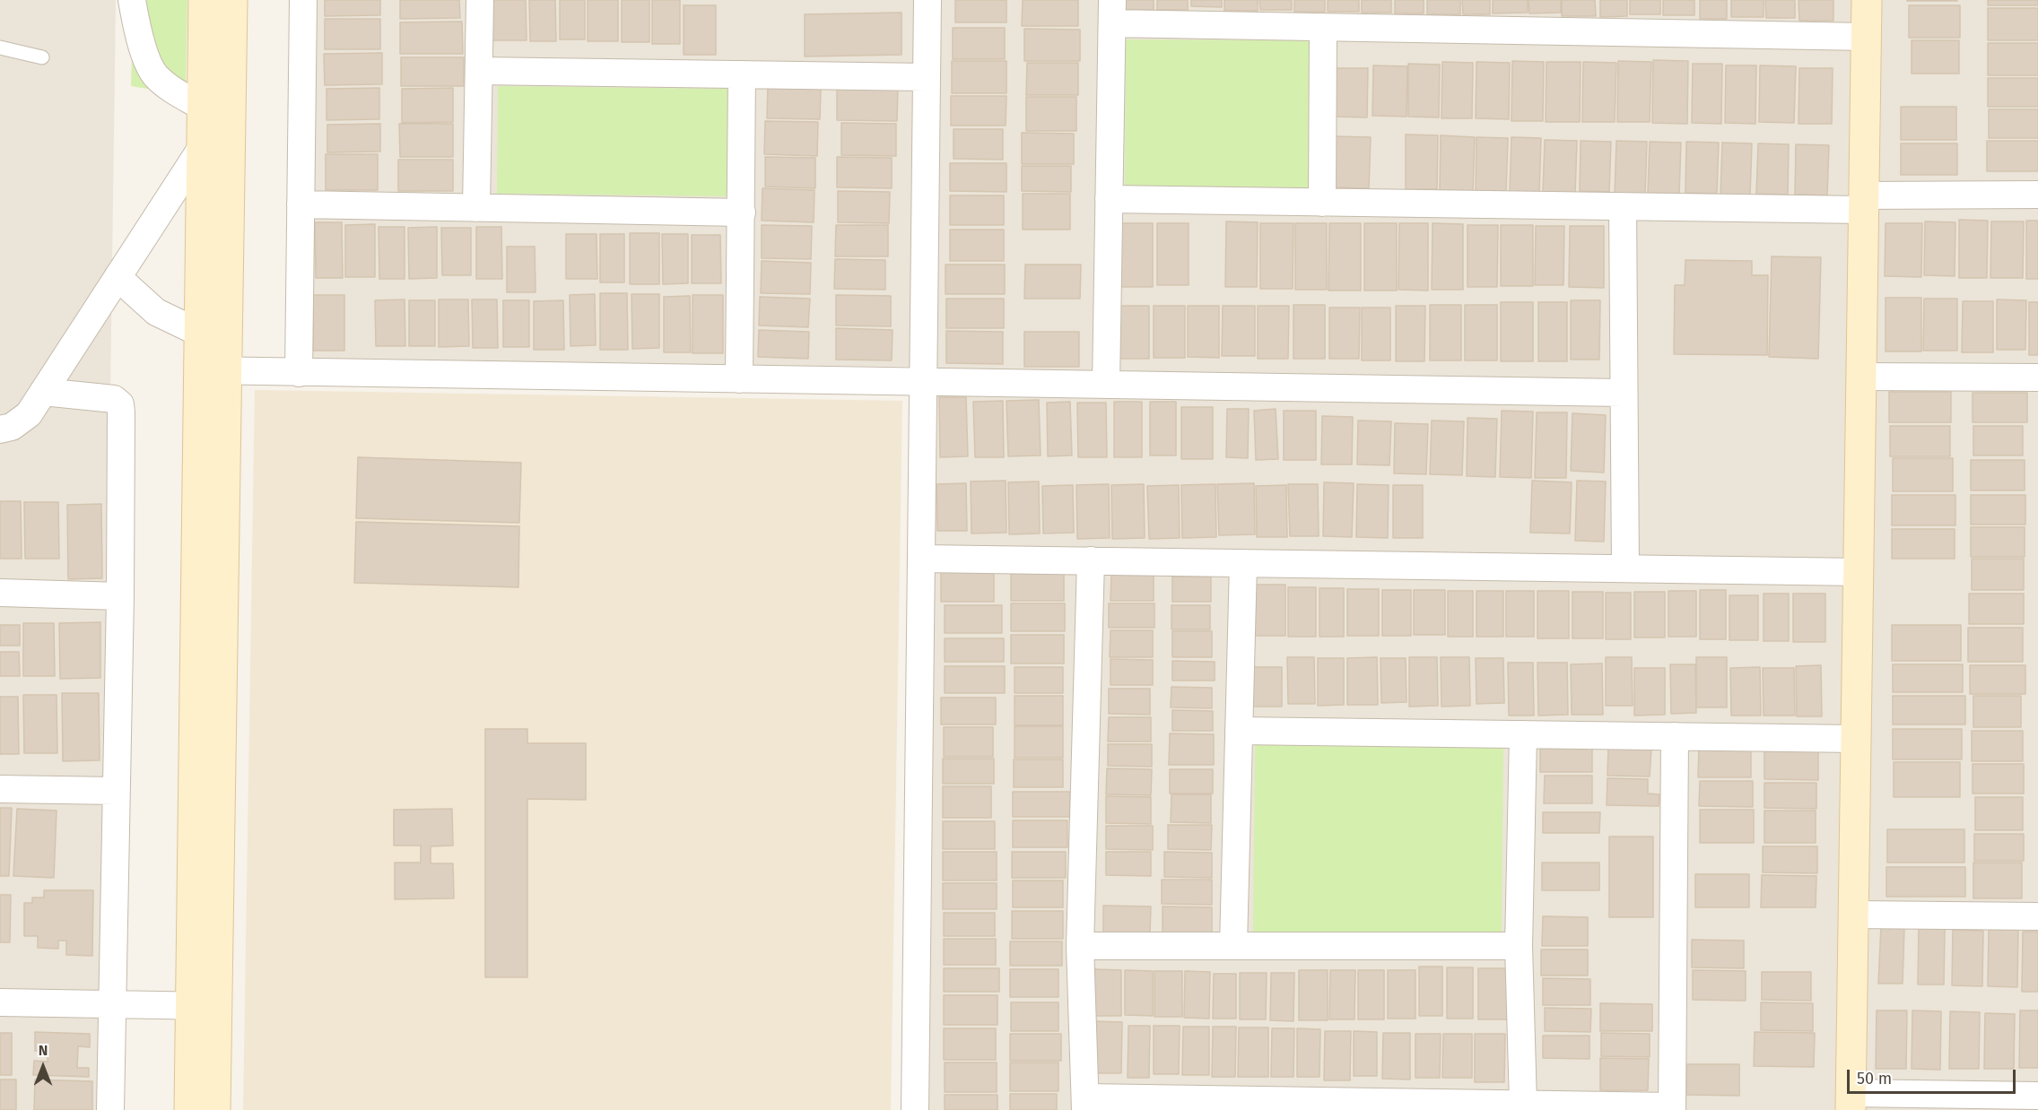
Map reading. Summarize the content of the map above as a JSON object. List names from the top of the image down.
{
  "scale_bar": "50 m",
  "north": "top"
}
